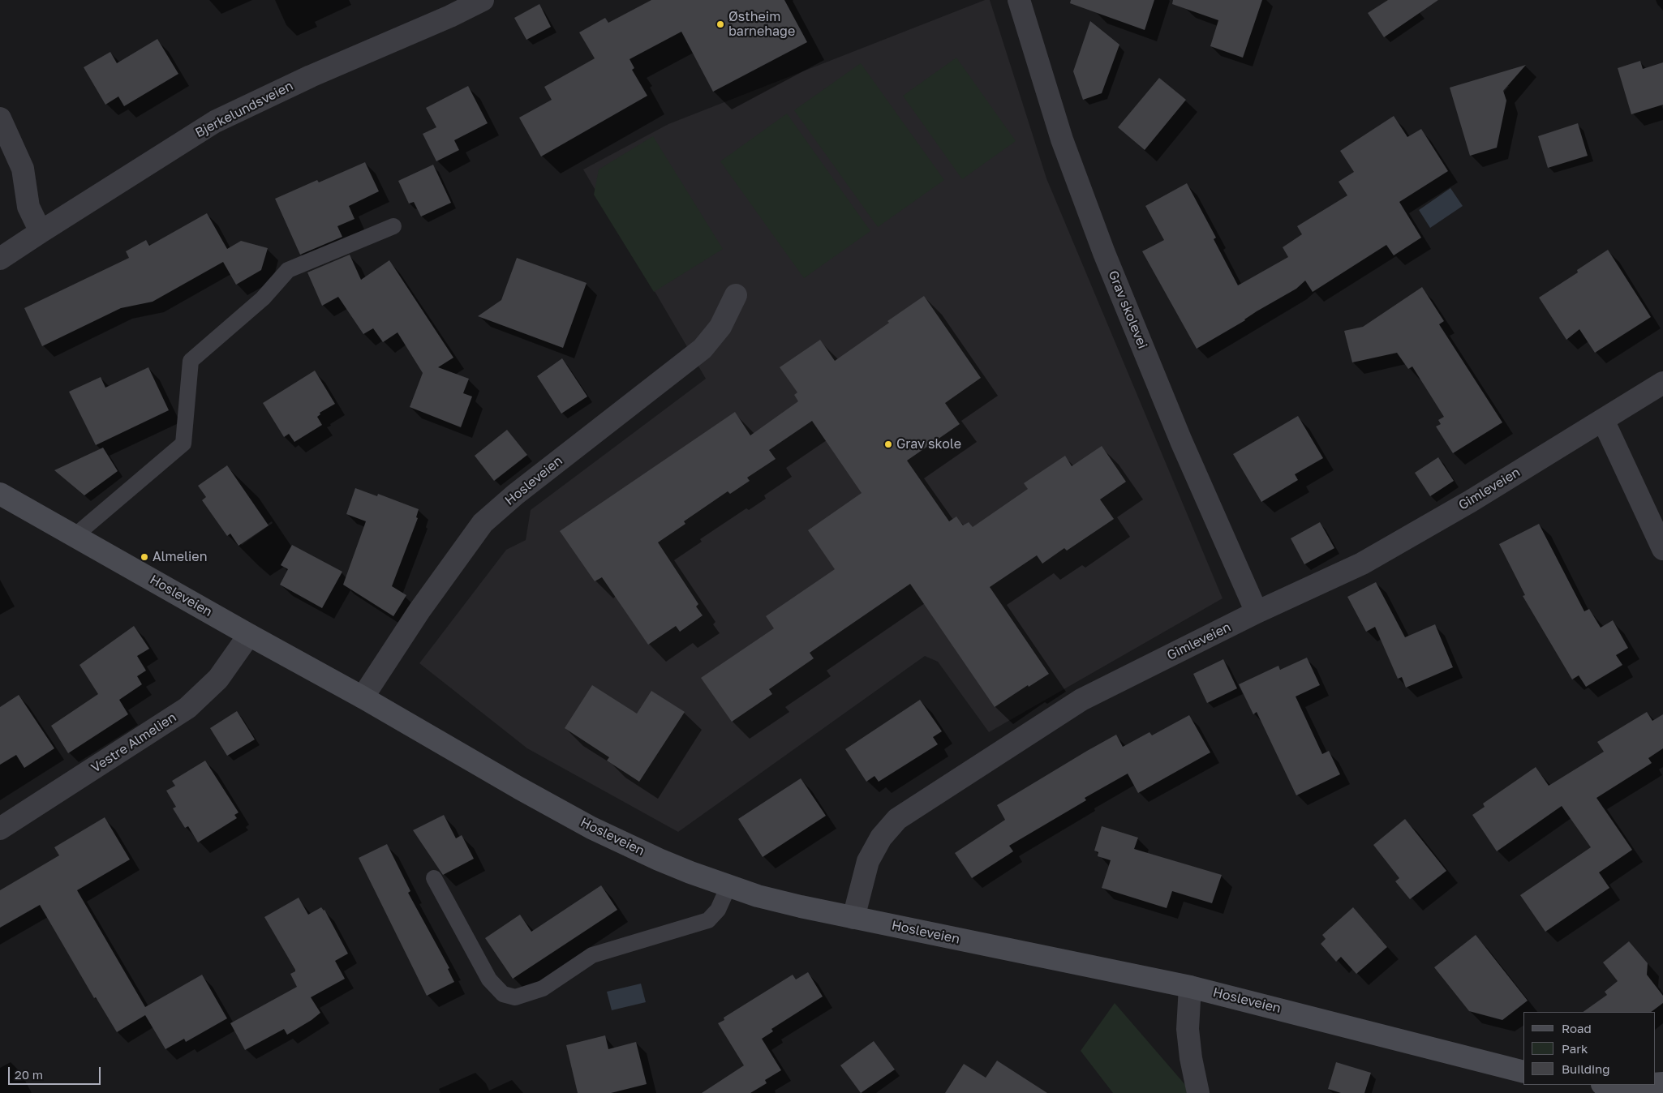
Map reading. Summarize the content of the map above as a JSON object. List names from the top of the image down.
{
  "streets": {
    "main road": ["Hosleveien"],
    "street": [
      "Bjerkelundsveien",
      "Grav skolevei",
      "Gimleveien",
      "Vestre Almelien"
    ]
  },
  "crossings": [
    ["Grav skolevei", "Gimleveien"],
    ["Hosleveien", "Gimleveien"],
    ["Hosleveien", "Vestre Almelien"]
  ],
  "places": ["Østheim barnehage", "Grav skole", "Almelien"],
  "legend": ["Road", "Park", "Building"],
  "scale_bar": "20 m"
}
